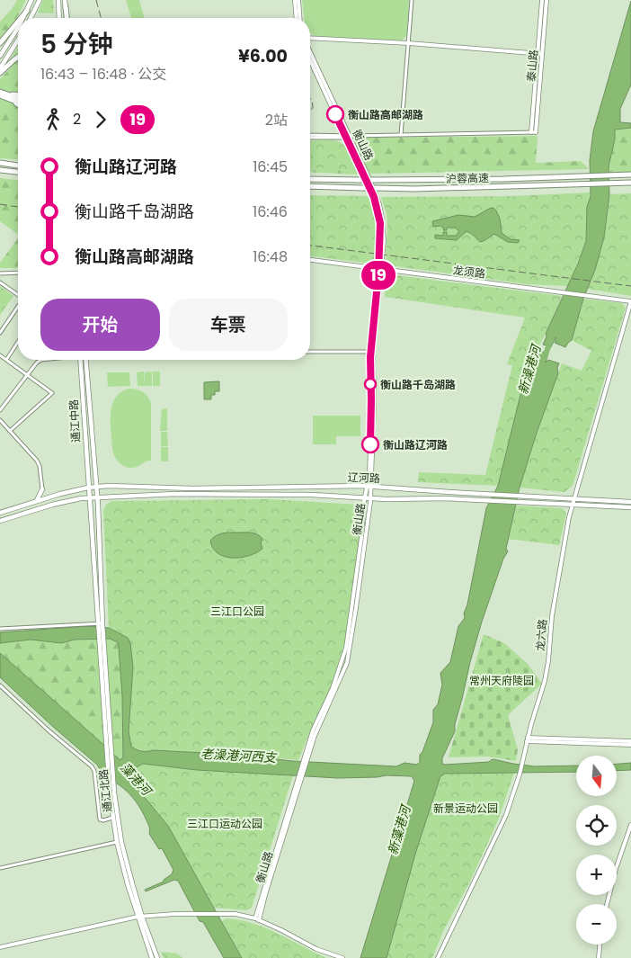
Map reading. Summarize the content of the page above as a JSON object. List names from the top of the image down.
{
  "streets": {
    "highway": ["沪蓉高速"],
    "main road": ["通江中路", "辽河路", "通江北路"],
    "street": [
      "泰山路",
      "衡山路",
      "龙须路",
      "龙六路"
    ]
  },
  "crossings": [
    ["衡山路", "龙须路"],
    ["衡山路", "辽河路"],
    ["龙须路", "龙六路"],
    ["通江中路", "辽河路"],
    ["辽河路", "龙六路"]
  ],
  "water": [
    "新澡港河",
    "老澡港河西支",
    "藻港河",
    "新藻港河"
  ],
  "parks": [
    "三江口公园",
    "常州天府陵园",
    "新景运动公园",
    "三江口运动公园"
  ],
  "places": ["衡山路高邮湖路", "衡山路千岛湖路", "衡山路辽河路"],
  "lines": ["bus line 19"],
  "north": "bottom",
  "page": {
    "on_map": "19",
    "heading": ["5 分钟", "16:43 – 16:48 · 公交", "¥6.00"],
    "legs": ["2", "19", "2站"],
    "list": [
      {
        "name": "衡山路辽河路",
        "value": "16:45"
      },
      {
        "name": "衡山路千岛湖路",
        "value": "16:46"
      },
      {
        "name": "衡山路高邮湖路",
        "value": "16:48"
      }
    ],
    "buttons": ["开始", "车票"],
    "map_buttons": ["+", "−"]
  }
}
